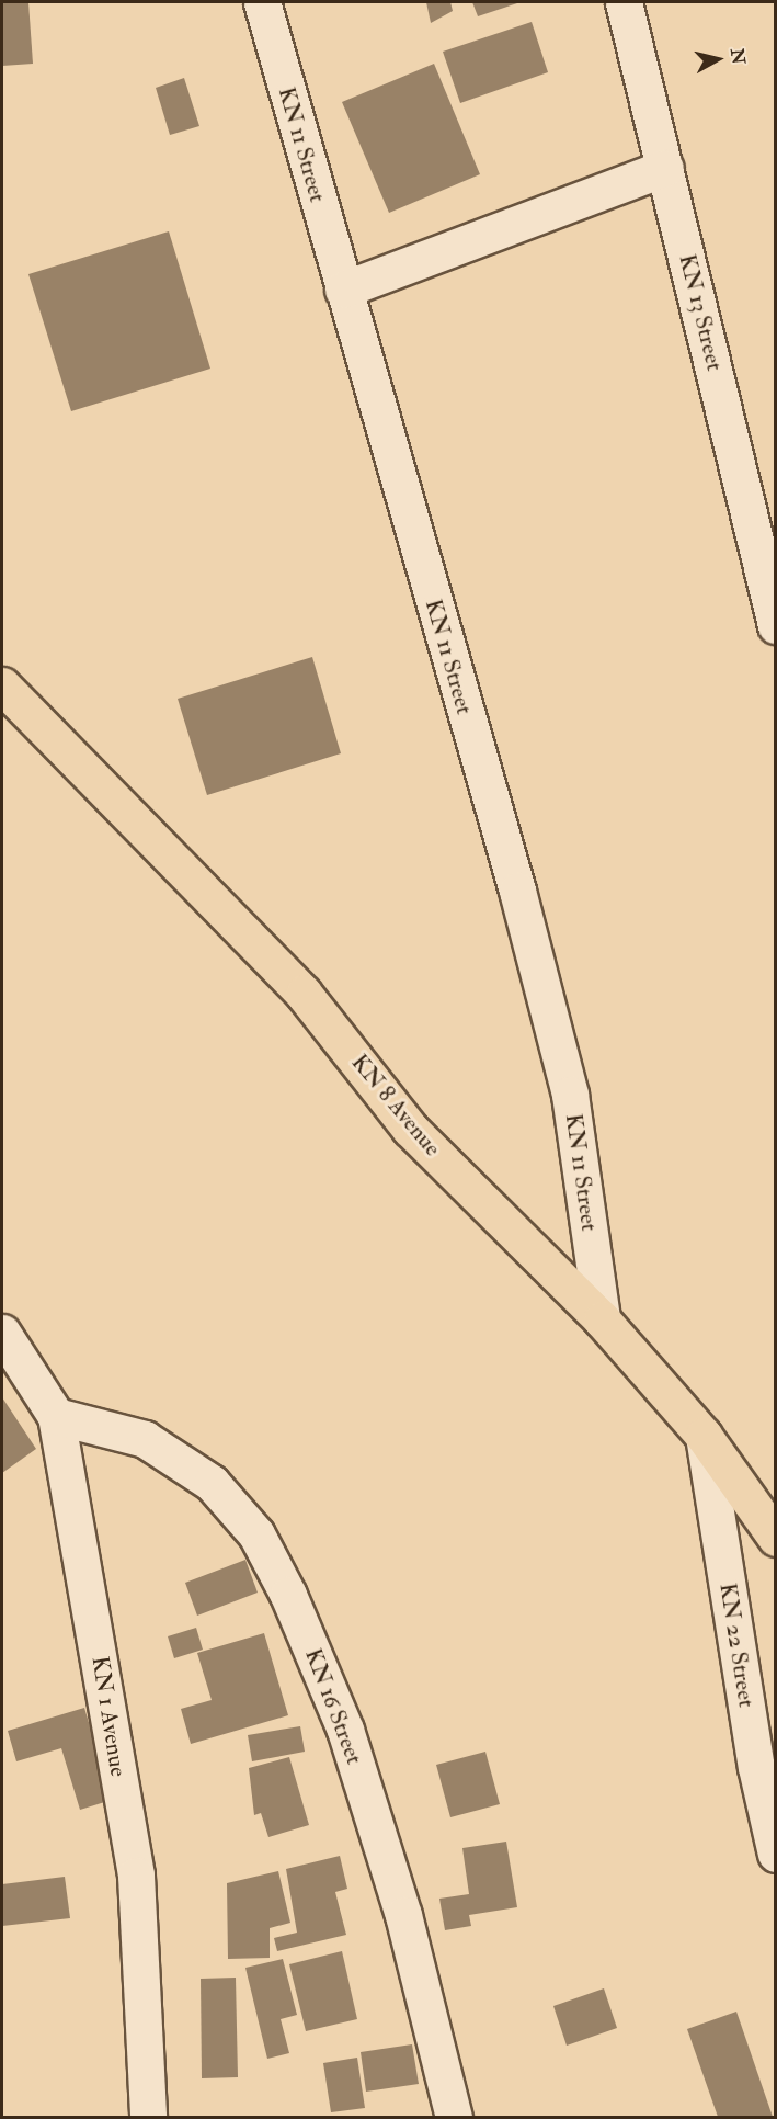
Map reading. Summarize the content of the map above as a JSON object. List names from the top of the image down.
{
  "streets": {
    "main road": ["KN 8 Avenue"],
    "street": [
      "KN 11 Street",
      "KN 13 Street",
      "KN 22 Street",
      "KN 16 Street",
      "KN 1 Avenue"
    ]
  },
  "crossings": [
    ["KN 11 Street", "KN 8 Avenue"],
    ["KN 8 Avenue", "KN 22 Street"],
    ["KN 16 Street", "KN 1 Avenue"]
  ],
  "north": "right"
}
